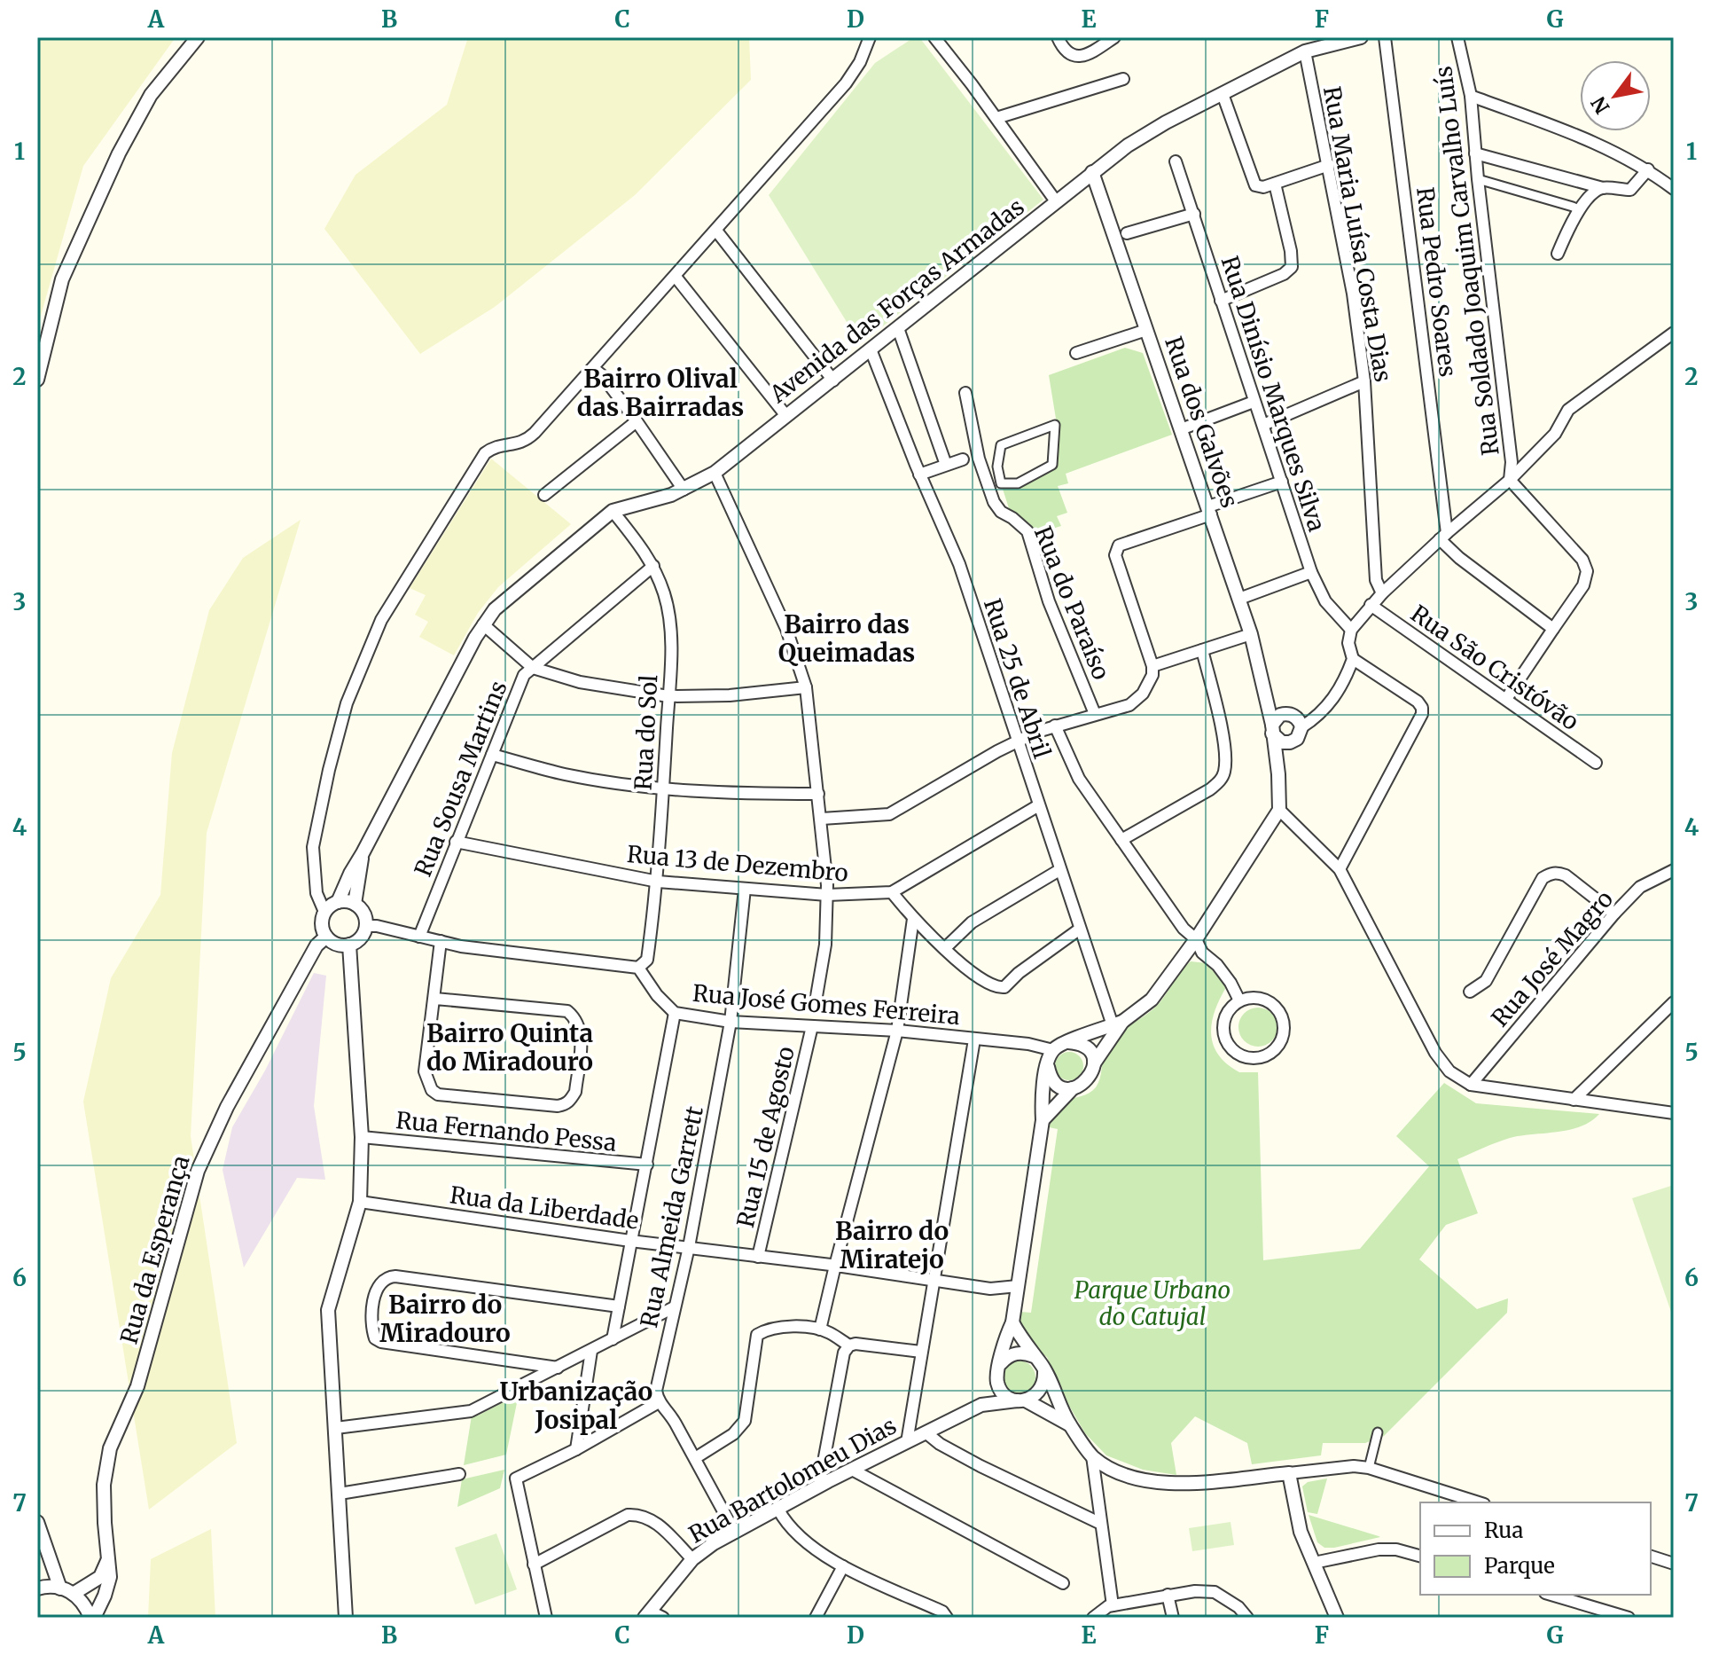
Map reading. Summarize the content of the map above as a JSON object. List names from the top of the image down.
{
  "streets": {
    "street": [
      "Rua Maria Luísa Costa Dias",
      "Rua Soldado Joaquim Carvalho Luís",
      "Rua Pedro Soares",
      "Avenida das Forças Armadas",
      "Rua Dinísio Marques Silva",
      "Rua dos Galvões",
      "Rua do Paraíso",
      "Rua São Cristóvão",
      "Rua 25 de Abril",
      "Rua do Sol",
      "Rua Sousa Martins",
      "Rua 13 de Dezembro",
      "Rua José Magro",
      "Rua José Gomes Ferreira",
      "Rua Fernando Pessa",
      "Rua 15 de Agosto",
      "Rua da Liberdade",
      "Rua Almeida Garrett",
      "Rua da Esperança",
      "Rua Bartolomeu Dias"
    ]
  },
  "crossings": [
    ["Rua Maria Luísa Costa Dias", "Avenida das Forças Armadas"],
    ["Avenida das Forças Armadas", "Rua dos Galvões"],
    ["Avenida das Forças Armadas", "Rua 25 de Abril"],
    ["Avenida das Forças Armadas", "Rua do Sol"],
    ["Avenida das Forças Armadas", "Rua da Esperança"],
    ["Rua 25 de Abril", "Rua 13 de Dezembro"],
    ["Rua do Sol", "Rua Sousa Martins"],
    ["Rua do Sol", "Rua 13 de Dezembro"],
    ["Rua do Sol", "Rua José Gomes Ferreira"],
    ["Rua Sousa Martins", "Rua 13 de Dezembro"],
    ["Rua 13 de Dezembro", "Rua Almeida Garrett"],
    ["Rua José Gomes Ferreira", "Rua 15 de Agosto"],
    ["Rua José Gomes Ferreira", "Rua Almeida Garrett"],
    ["Rua 15 de Agosto", "Rua da Liberdade"],
    ["Rua da Liberdade", "Rua Almeida Garrett"]
  ],
  "districts": [
    "Bairro Olival das Bairradas",
    "Bairro das Queimadas",
    "Bairro Quinta do Miradouro",
    "Bairro do Miratejo",
    "Bairro do Miradouro",
    "Urbanização Josipal"
  ],
  "parks": ["Parque Urbano do Catujal"],
  "legend": ["Rua", "Parque"],
  "north": "bottom left",
  "grid": {
    "columns": [
      "A",
      "B",
      "C",
      "D",
      "E",
      "F",
      "G"
    ],
    "rows": [
      "1",
      "2",
      "3",
      "4",
      "5",
      "6",
      "7"
    ]
  }
}
